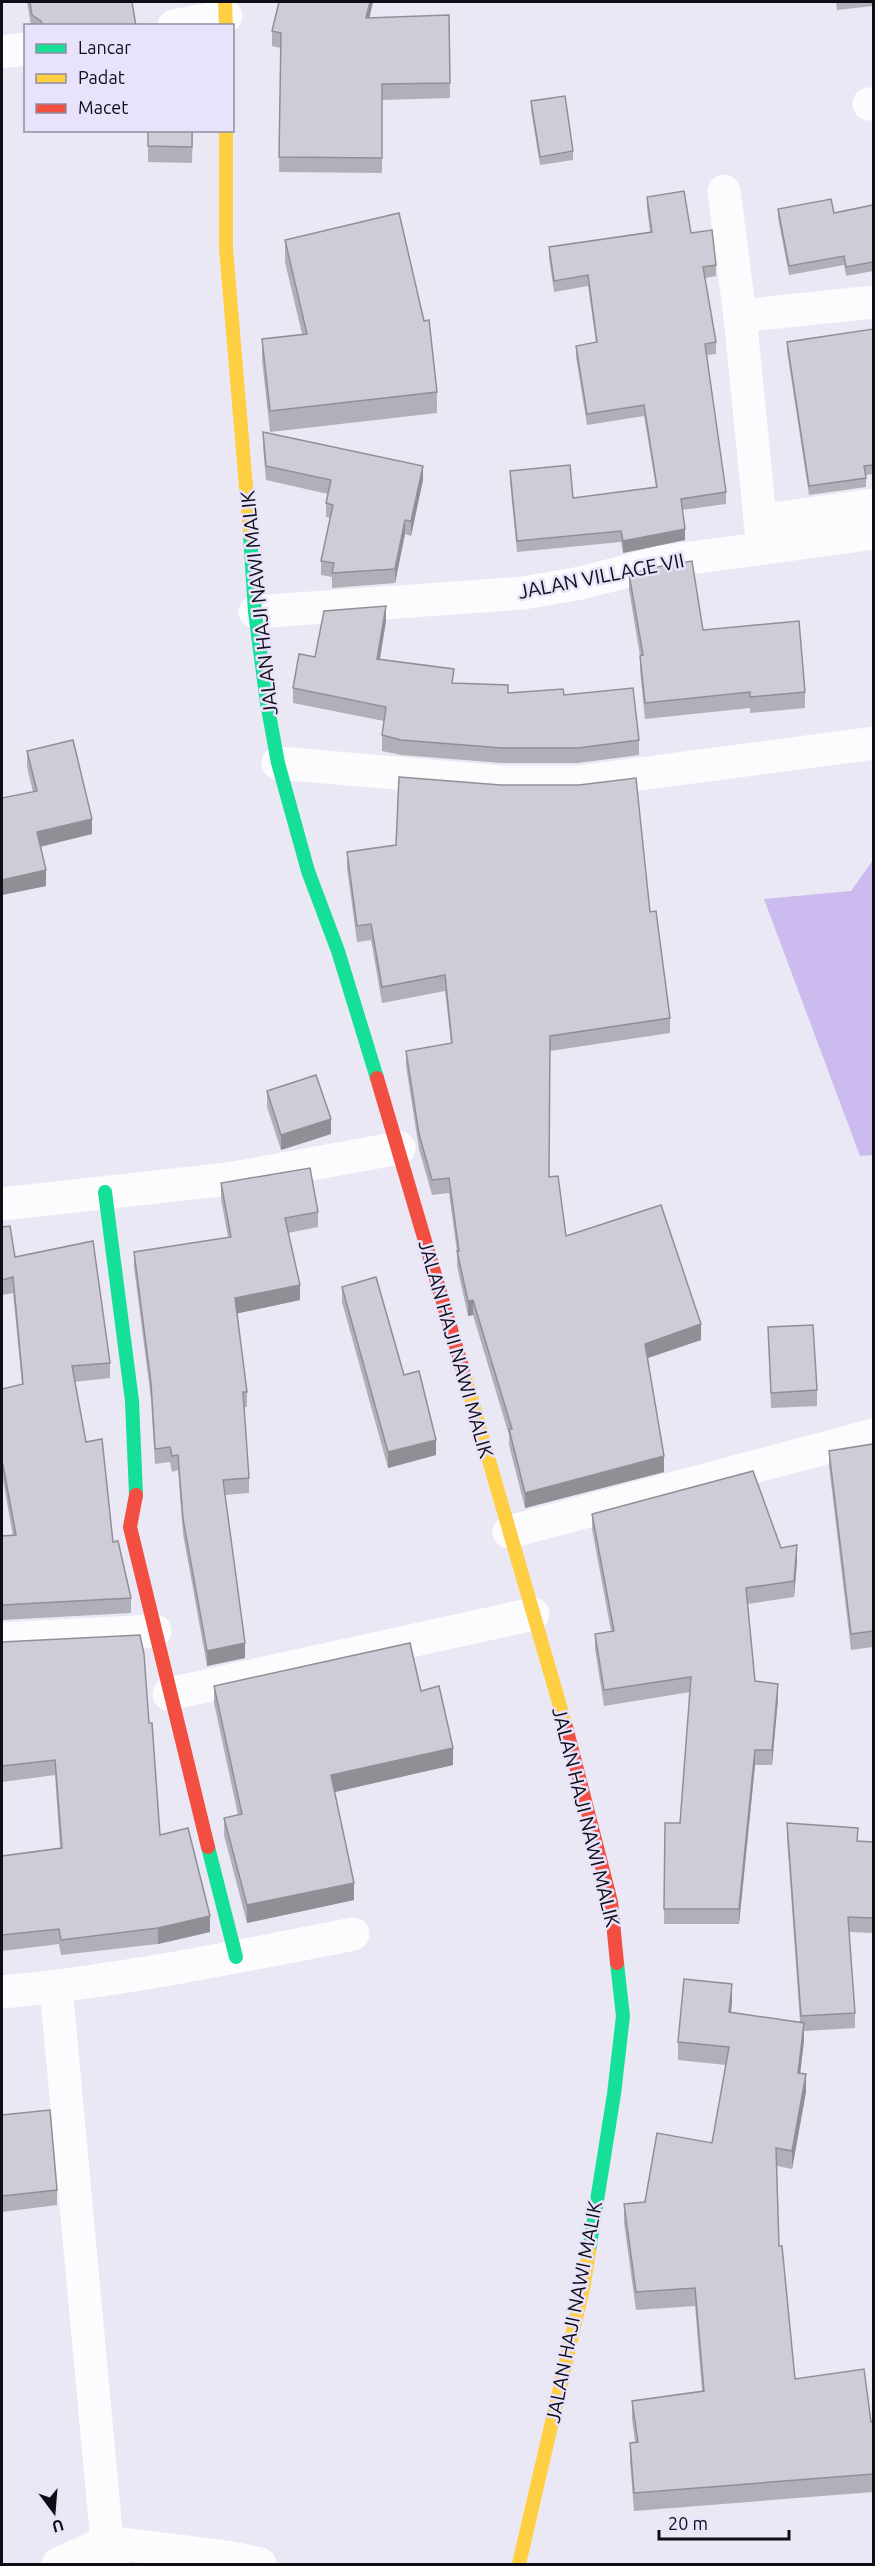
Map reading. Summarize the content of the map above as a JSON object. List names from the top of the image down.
{
  "streets": {
    "main road": ["JALAN HAJI NAWI MALIK"],
    "street": ["JALAN VILLAGE VII"]
  },
  "crossings": [
    ["JALAN VILLAGE VII", "JALAN HAJI NAWI MALIK"]
  ],
  "legend": ["Lancar", "Padat", "Macet"],
  "scale_bar": "20 m",
  "north": "bottom"
}
